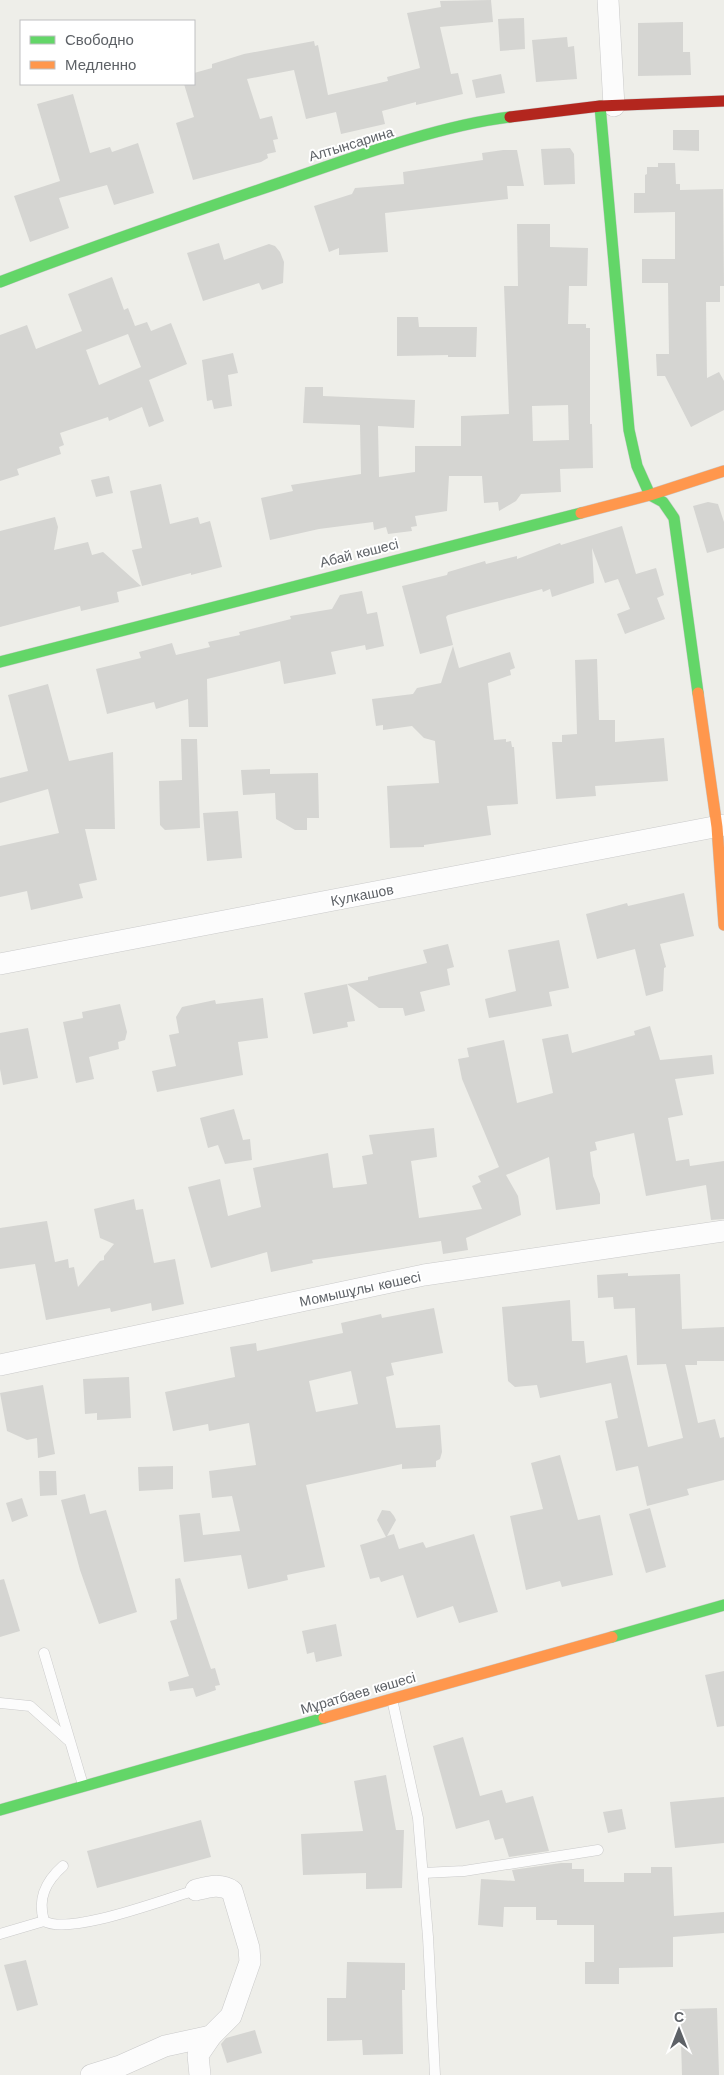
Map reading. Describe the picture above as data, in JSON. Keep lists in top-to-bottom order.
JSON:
{
  "streets": {
    "street": [
      "Алтынсарина",
      "Абай көшесі",
      "Кулкашов",
      "Момышұлы көшесі",
      "Мұратбаев көшесі"
    ]
  },
  "legend": ["Свободно", "Медленно"],
  "north": "top"
}
